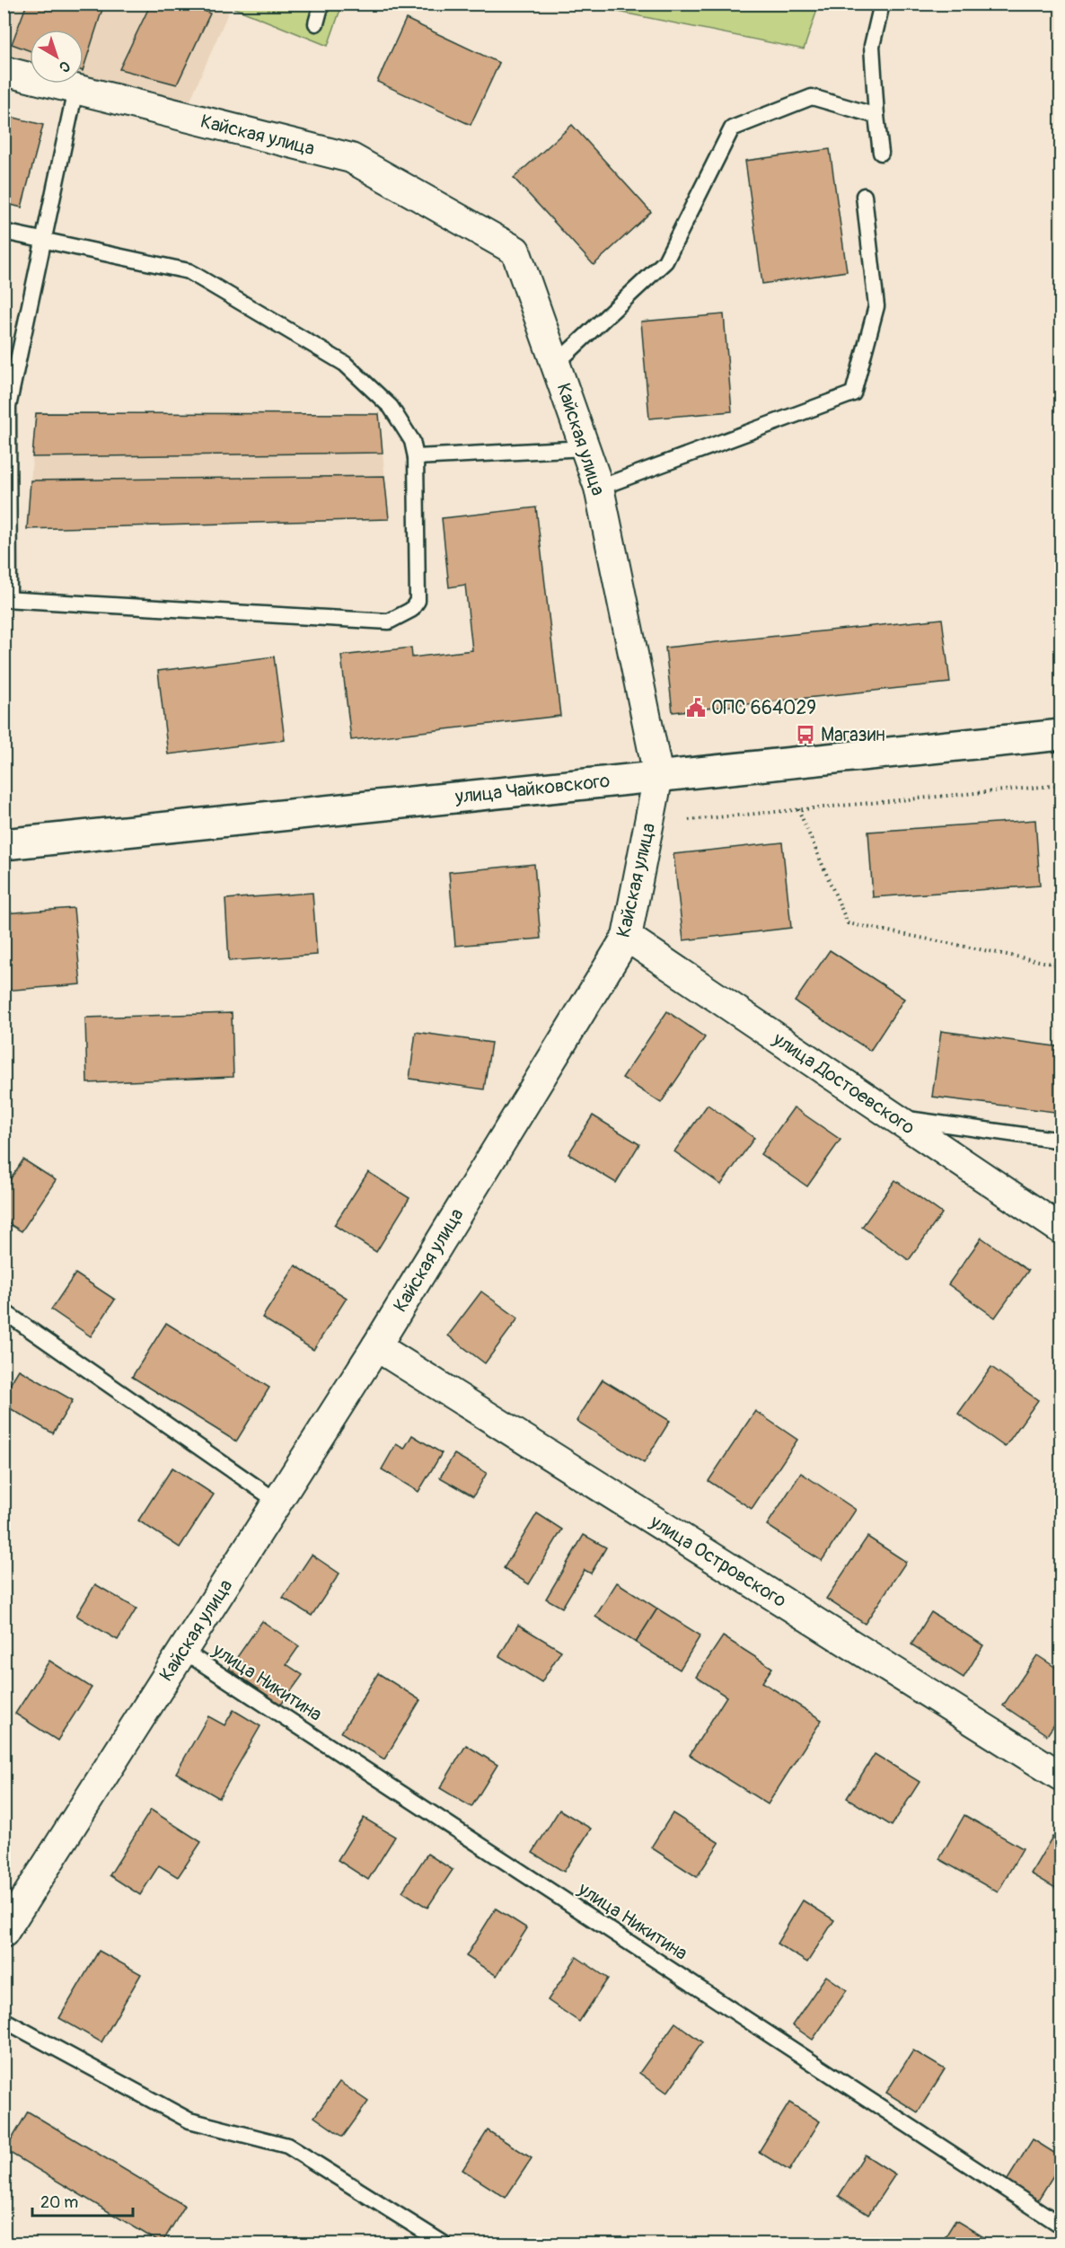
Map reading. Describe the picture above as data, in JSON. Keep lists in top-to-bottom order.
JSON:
{
  "streets": {
    "street": [
      "Кайская улица",
      "улица Чайковского",
      "улица Достоевского",
      "улица Островского"
    ],
    "lane": ["улица Никитина"]
  },
  "crossings": [
    ["Кайская улица", "улица Чайковского"],
    ["Кайская улица", "улица Достоевского"],
    ["Кайская улица", "улица Островского"],
    ["Кайская улица", "улица Никитина"]
  ],
  "places": {
    "public building": ["ОПС 664029"],
    "bus stop": ["Магазин"]
  },
  "scale_bar": "20 m",
  "north": "bottom right"
}
